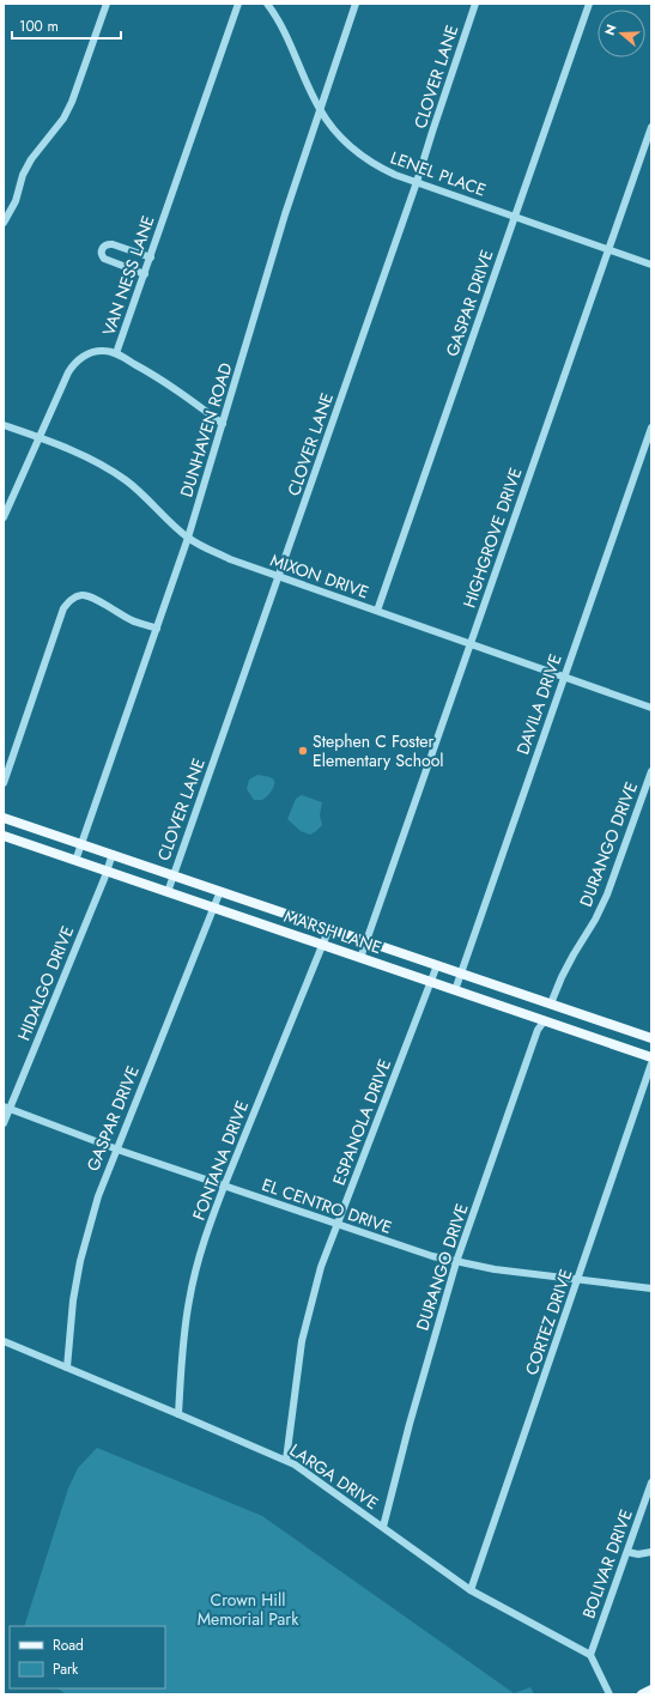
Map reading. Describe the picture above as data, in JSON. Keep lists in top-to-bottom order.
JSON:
{
  "streets": {
    "main road": ["MARSH LANE"],
    "street": [
      "CLOVER LANE",
      "LENEL PLACE",
      "VAN NESS LANE",
      "GASPAR DRIVE",
      "DUNHAVEN ROAD",
      "HIGHGROVE DRIVE",
      "MIXON DRIVE",
      "DAVILA DRIVE",
      "DURANGO DRIVE",
      "HIDALGO DRIVE",
      "ESPANOLA DRIVE",
      "FONTANA DRIVE",
      "EL CENTRO DRIVE",
      "CORTEZ DRIVE",
      "LARGA DRIVE",
      "BOLIVAR DRIVE"
    ]
  },
  "crossings": [
    ["CLOVER LANE", "LENEL PLACE"],
    ["CLOVER LANE", "MIXON DRIVE"],
    ["CLOVER LANE", "MARSH LANE"],
    ["LENEL PLACE", "GASPAR DRIVE"],
    ["LENEL PLACE", "DUNHAVEN ROAD"],
    ["LENEL PLACE", "HIGHGROVE DRIVE"],
    ["VAN NESS LANE", "MIXON DRIVE"],
    ["GASPAR DRIVE", "MIXON DRIVE"],
    ["GASPAR DRIVE", "MARSH LANE"],
    ["GASPAR DRIVE", "EL CENTRO DRIVE"],
    ["GASPAR DRIVE", "LARGA DRIVE"],
    ["DUNHAVEN ROAD", "MIXON DRIVE"],
    ["DUNHAVEN ROAD", "MARSH LANE"],
    ["HIGHGROVE DRIVE", "MIXON DRIVE"],
    ["HIGHGROVE DRIVE", "MARSH LANE"],
    ["MIXON DRIVE", "DAVILA DRIVE"],
    ["DAVILA DRIVE", "MARSH LANE"],
    ["DURANGO DRIVE", "MARSH LANE"],
    ["DURANGO DRIVE", "EL CENTRO DRIVE"],
    ["DURANGO DRIVE", "LARGA DRIVE"],
    ["MARSH LANE", "HIDALGO DRIVE"],
    ["MARSH LANE", "ESPANOLA DRIVE"],
    ["MARSH LANE", "FONTANA DRIVE"],
    ["HIDALGO DRIVE", "EL CENTRO DRIVE"],
    ["ESPANOLA DRIVE", "EL CENTRO DRIVE"],
    ["ESPANOLA DRIVE", "LARGA DRIVE"],
    ["FONTANA DRIVE", "EL CENTRO DRIVE"],
    ["FONTANA DRIVE", "LARGA DRIVE"],
    ["EL CENTRO DRIVE", "CORTEZ DRIVE"],
    ["CORTEZ DRIVE", "LARGA DRIVE"],
    ["LARGA DRIVE", "BOLIVAR DRIVE"]
  ],
  "parks": ["Crown Hill Memorial Park"],
  "places": ["Stephen C Foster Elementary School"],
  "legend": ["Road", "Park"],
  "scale_bar": "100 m",
  "north": "left"
}
